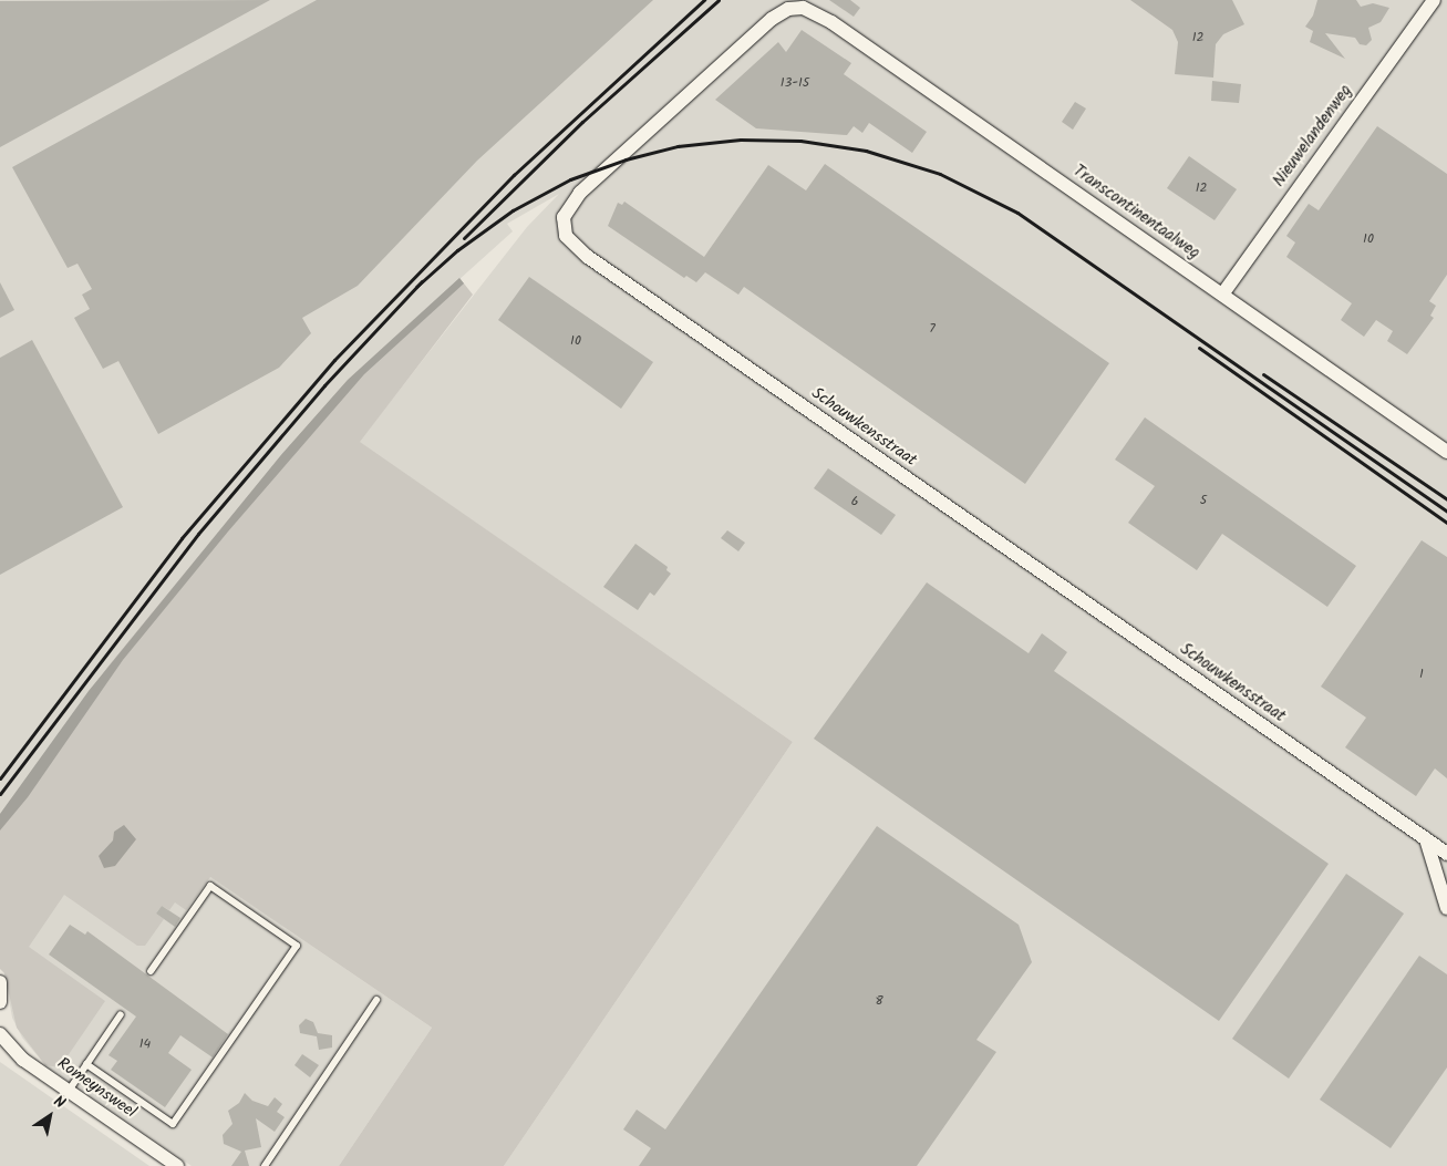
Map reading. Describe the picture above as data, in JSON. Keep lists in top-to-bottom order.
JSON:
{
  "streets": {
    "street": [
      "Nieuwelandenweg",
      "Transcontinentaalweg",
      "Schouwkensstraat",
      "Romeynsweel"
    ]
  },
  "crossings": [
    ["Nieuwelandenweg", "Transcontinentaalweg"],
    ["Transcontinentaalweg", "Schouwkensstraat"]
  ],
  "house_numbers": [
    "12",
    "13-15",
    "12",
    "10",
    "7",
    "10",
    "5",
    "6",
    "1",
    "8",
    "14"
  ],
  "north": "top right"
}
